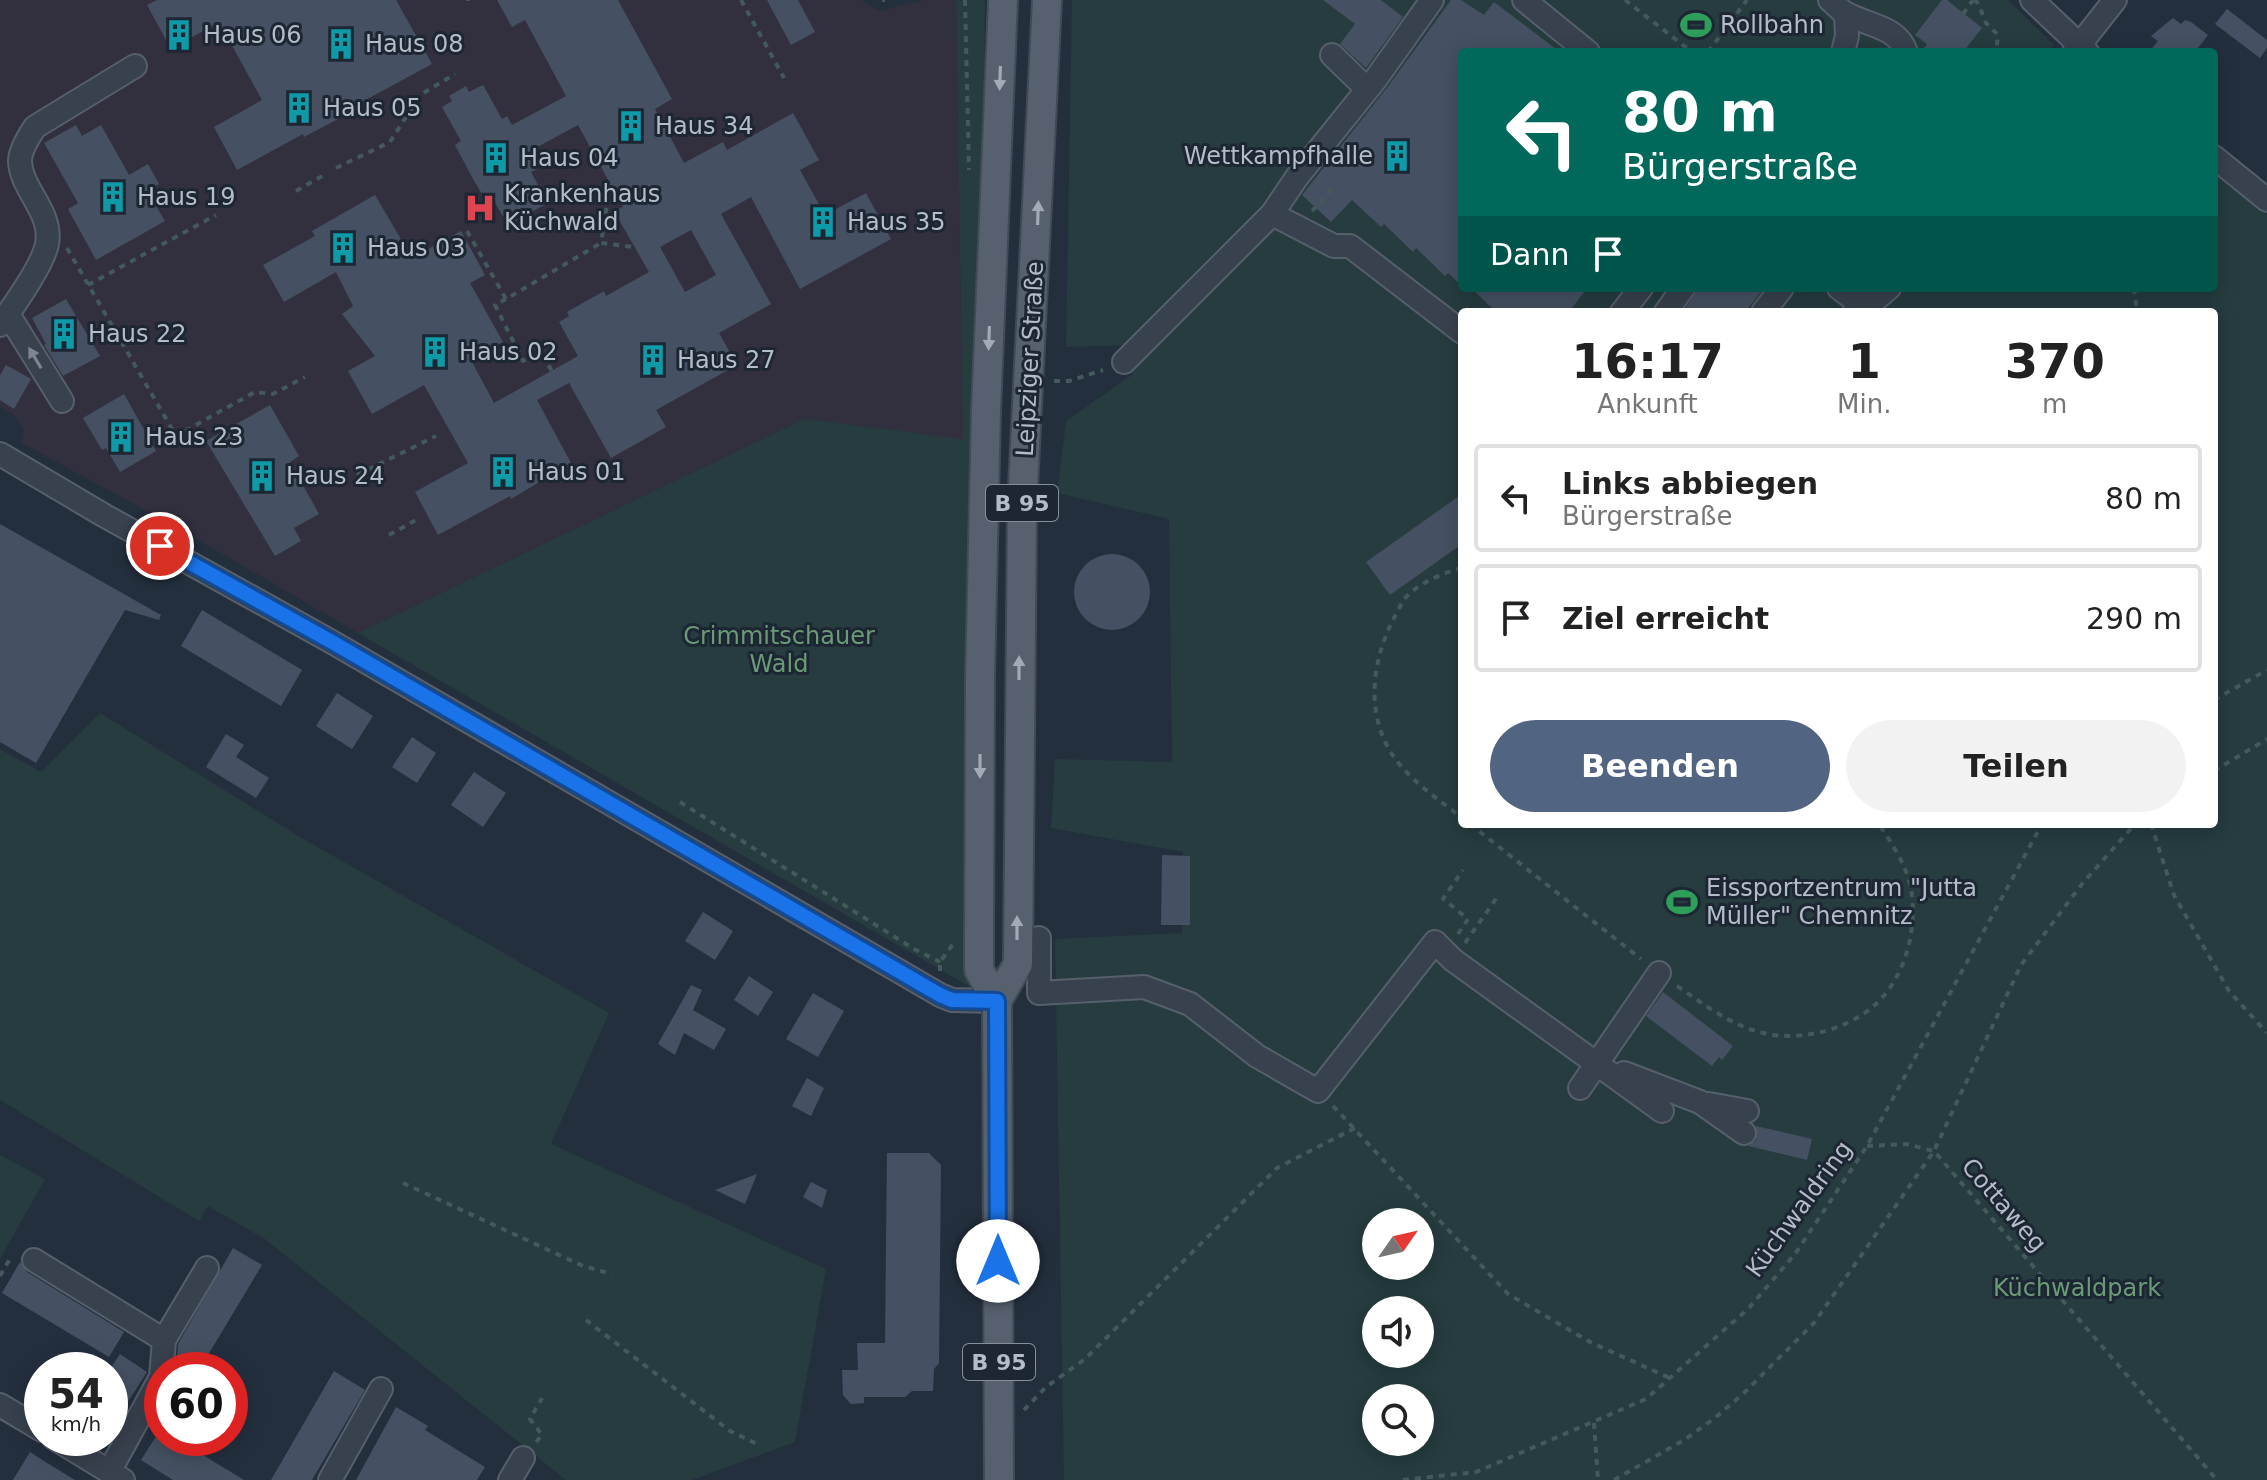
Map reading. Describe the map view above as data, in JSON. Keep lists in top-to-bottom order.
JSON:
{
  "streets": {
    "main road": ["Leipziger Straße", "B 95"],
    "path": ["Cottaweg", "Küchwaldring"]
  },
  "crossings": [
    ["Cottaweg", "Küchwaldring"]
  ],
  "parks": ["Crimmitschauer Wald", "Küchwaldpark"],
  "places": {
    "sports": ["Rollbahn", "Eissportzentrum \"Jutta Müller\" Chemnitz"],
    "building": [
      "Haus 06",
      "Haus 08",
      "Haus 05",
      "Haus 34",
      "Wettkampfhalle",
      "Haus 04",
      "Haus 19",
      "Haus 35",
      "Haus 03",
      "Haus 22",
      "Haus 02",
      "Haus 27",
      "Haus 23",
      "Haus 01",
      "Haus 24"
    ],
    "hospital": ["Krankenhaus Küchwald"]
  },
  "north": "top right",
  "page": {
    "turn": ["80 m", "Bürgerstraße"],
    "then": "Dann",
    "eta": [
      "16:17",
      "Ankunft",
      "1",
      "Min.",
      "370",
      "m"
    ],
    "list": [
      {
        "name": "Links abbiegen",
        "note": "Bürgerstraße",
        "value": "80 m"
      },
      {
        "name": "Ziel erreicht",
        "value": "290 m"
      }
    ],
    "buttons": ["Beenden", "Teilen"],
    "speed": "54 km/h",
    "limit": "60"
  }
}
